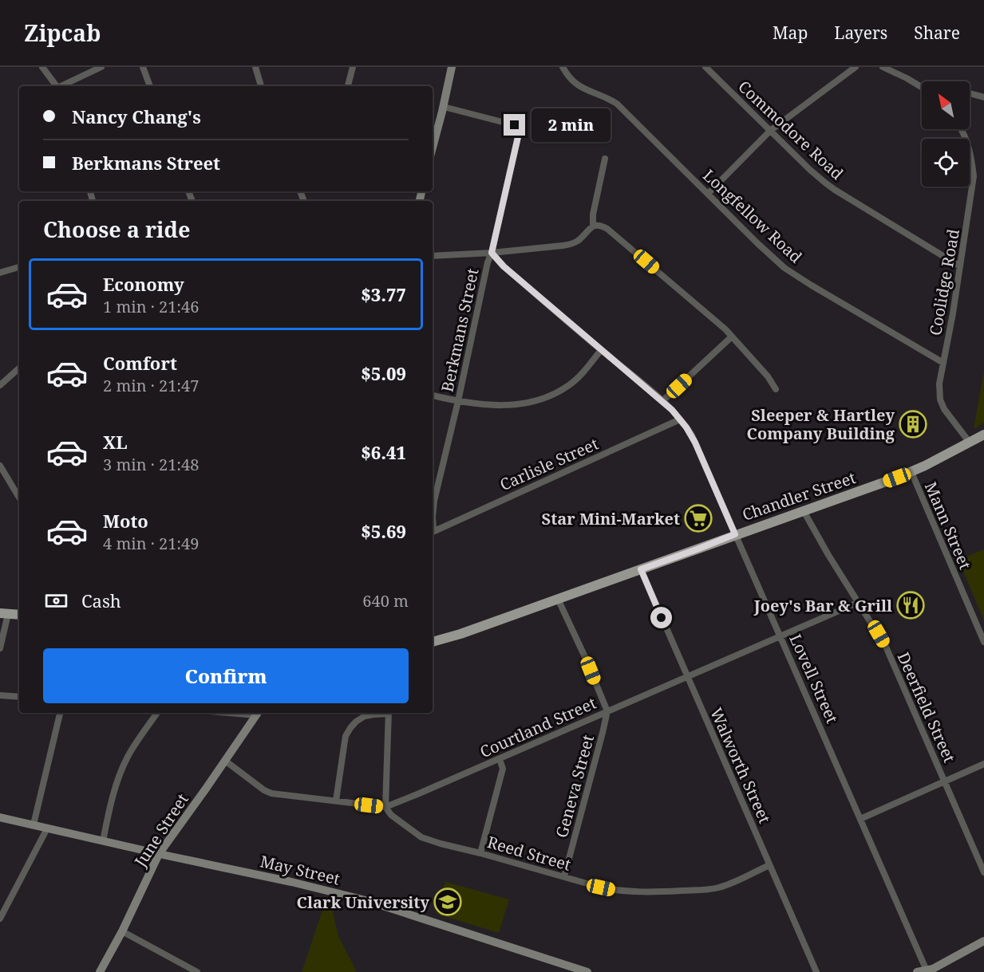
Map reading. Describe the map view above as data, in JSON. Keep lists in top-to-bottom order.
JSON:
{
  "streets": {
    "main road": ["Chandler Street"],
    "street": [
      "Commodore Road",
      "Longfellow Road",
      "Coolidge Road",
      "Berkmans Street",
      "Carlisle Street",
      "Mann Street",
      "Lovell Street",
      "Deerfield Street",
      "Courtland Street",
      "Walworth Street",
      "Geneva Street",
      "June Street",
      "Reed Street",
      "May Street"
    ]
  },
  "crossings": [
    ["Commodore Road", "Coolidge Road"],
    ["Longfellow Road", "Coolidge Road"],
    ["Coolidge Road", "Chandler Street"],
    ["Berkmans Street", "Lovell Street"],
    ["Carlisle Street", "Lovell Street"],
    ["Chandler Street", "Mann Street"],
    ["Chandler Street", "Lovell Street"],
    ["Chandler Street", "Deerfield Street"],
    ["Chandler Street", "Walworth Street"],
    ["Lovell Street", "Courtland Street"],
    ["Deerfield Street", "Courtland Street"],
    ["Courtland Street", "Walworth Street"],
    ["Courtland Street", "Geneva Street"],
    ["Courtland Street", "June Street"],
    ["Courtland Street", "Reed Street"],
    ["Walworth Street", "Reed Street"],
    ["Geneva Street", "Reed Street"],
    ["June Street", "May Street"]
  ],
  "places": {
    "building": ["Sleeper & Hartley Company Building"],
    "supermarket": ["Star Mini-Market"],
    "restaurant": ["Joey's Bar & Grill"],
    "school or university": ["Clark University"]
  },
  "north": "top left",
  "page": {
    "header": "Zipcab",
    "nav": ["Map", "Layers", "Share"],
    "banner": ["Nancy Chang's", "Berkmans Street"],
    "bubble": "2 min",
    "heading": "Choose a ride",
    "list": [
      {
        "name": "Economy",
        "note": "1 min · 21:46",
        "value": "$3.77"
      },
      {
        "name": "Comfort",
        "note": "2 min · 21:47",
        "value": "$5.09"
      },
      {
        "name": "XL",
        "note": "3 min · 21:48",
        "value": "$6.41"
      },
      {
        "name": "Moto",
        "note": "4 min · 21:49",
        "value": "$5.69"
      }
    ],
    "pay": ["Cash", "640 m"],
    "buttons": "Confirm"
  }
}
